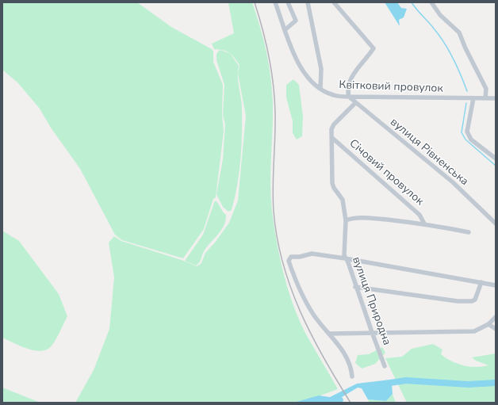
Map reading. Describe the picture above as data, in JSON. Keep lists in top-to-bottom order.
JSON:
{
  "streets": {
    "street": [
      "Квітковий провулок",
      "вулиця Рівненська",
      "Січовий провулок",
      "вулиця Природна"
    ]
  },
  "crossings": [
    ["Квітковий провулок", "вулиця Рівненська"],
    ["вулиця Рівненська", "вулиця Природна"],
    ["Січовий провулок", "вулиця Природна"]
  ]
}
